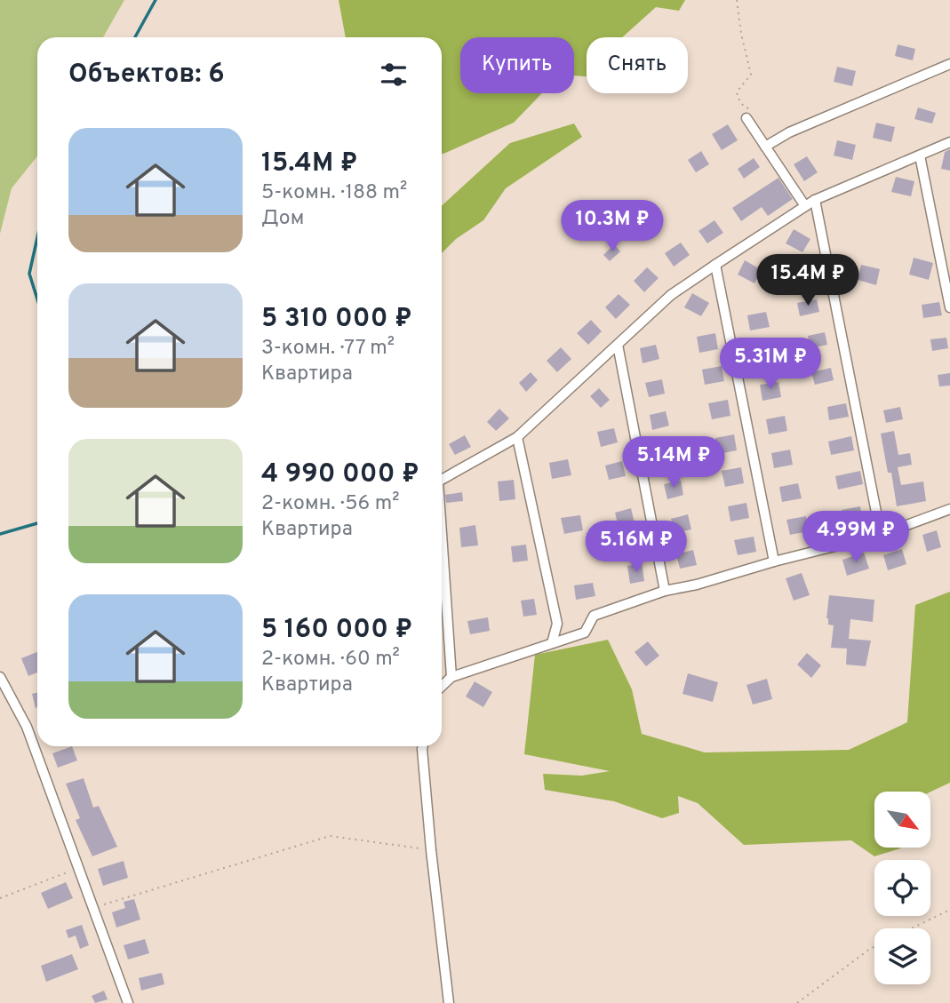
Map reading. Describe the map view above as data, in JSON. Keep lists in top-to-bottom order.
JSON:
{
  "north": "bottom right",
  "page": {
    "chip": ["Купить", "Снять"],
    "heading": "Объектов: 6",
    "list": [
      {
        "name": "15.4M ₽",
        "note": "5-комн. · 188 m² · Дом"
      },
      {
        "name": "5 310 000 ₽",
        "note": "3-комн. · 77 m² · Квартира"
      },
      {
        "name": "4 990 000 ₽",
        "note": "2-комн. · 56 m² · Квартира"
      },
      {
        "name": "5 160 000 ₽",
        "note": "2-комн. · 60 m² · Квартира"
      }
    ],
    "price": [
      "10.3M ₽",
      "15.4M ₽",
      "5.31M ₽",
      "5.14M ₽",
      "4.99M ₽",
      "5.16M ₽"
    ]
  }
}
